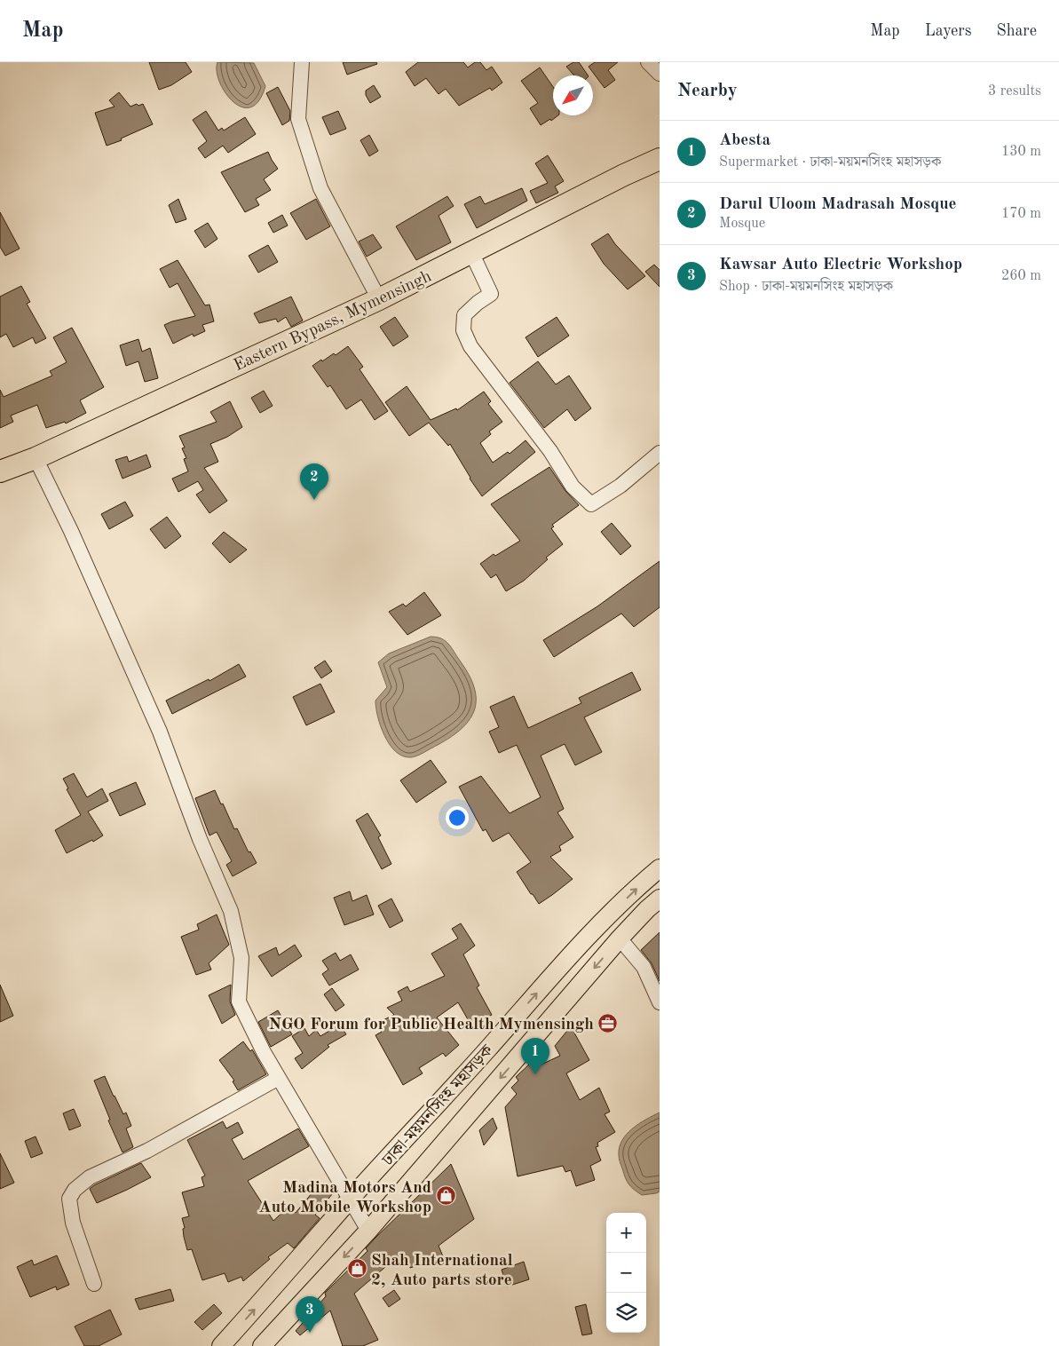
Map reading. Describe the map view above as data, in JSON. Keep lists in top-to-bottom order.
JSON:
{
  "streets": {
    "highway": ["Eastern Bypass, Mymensingh"],
    "main road": ["ঢাকা-ময়মনসিংহ মহাসড়ক"]
  },
  "places": {
    "office": ["NGO Forum for Public Health Mymensingh"],
    "shop": ["Madina Motors And Auto Mobile Workshop", "Shah International 2, Auto parts store"]
  },
  "north": "bottom left",
  "page": {
    "header": "Map",
    "nav": ["Map", "Layers", "Share"],
    "heading": ["Nearby", "3 results"],
    "list": [
      {
        "mark": "1",
        "name": "Abesta",
        "note": "Supermarket · ঢাকা-ময়মনসিংহ মহাসড়ক",
        "value": "130 m"
      },
      {
        "mark": "2",
        "name": "Darul Uloom Madrasah Mosque",
        "note": "Mosque",
        "value": "170 m"
      },
      {
        "mark": "3",
        "name": "Kawsar Auto Electric Workshop",
        "note": "Shop · ঢাকা-ময়মনসিংহ মহাসড়ক",
        "value": "260 m"
      }
    ],
    "pins": ["2", "1", "3"],
    "map_buttons": ["+", "−"]
  }
}
